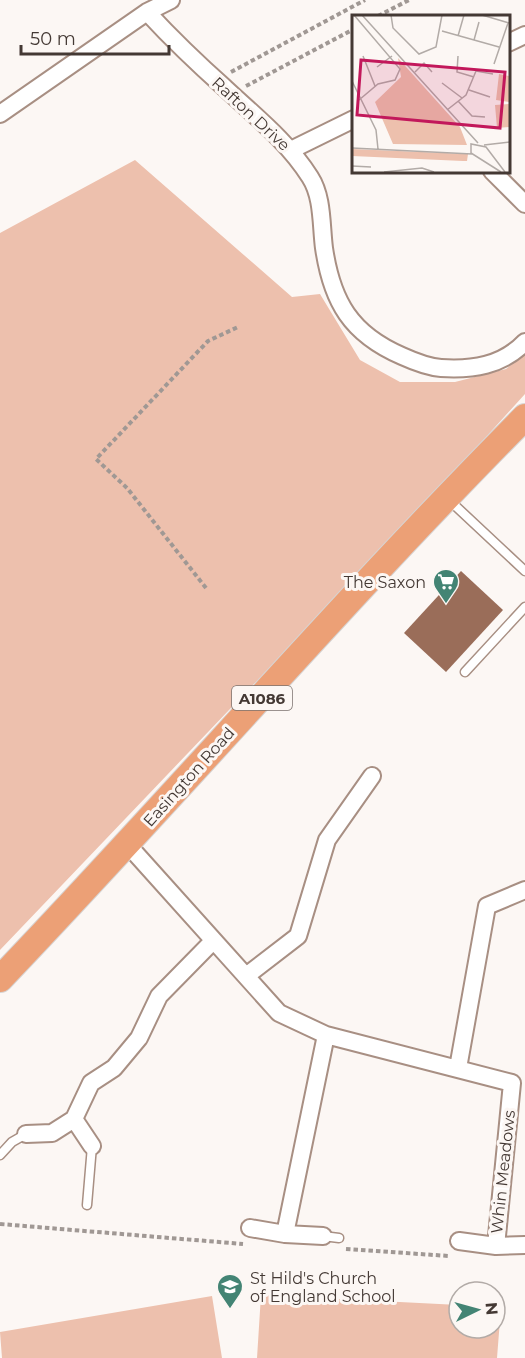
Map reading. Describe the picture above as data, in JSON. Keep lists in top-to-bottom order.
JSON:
{
  "streets": {
    "main road": ["A1086", "Easington Road"],
    "street": ["Rafton Drive", "Whin Meadows"]
  },
  "crossings": [
    ["Easington Road", "Whin Meadows"]
  ],
  "places": {
    "supermarket": ["The Saxon"],
    "school or university": ["St Hild's Church of England School"]
  },
  "scale_bar": "50 m",
  "north": "right"
}
